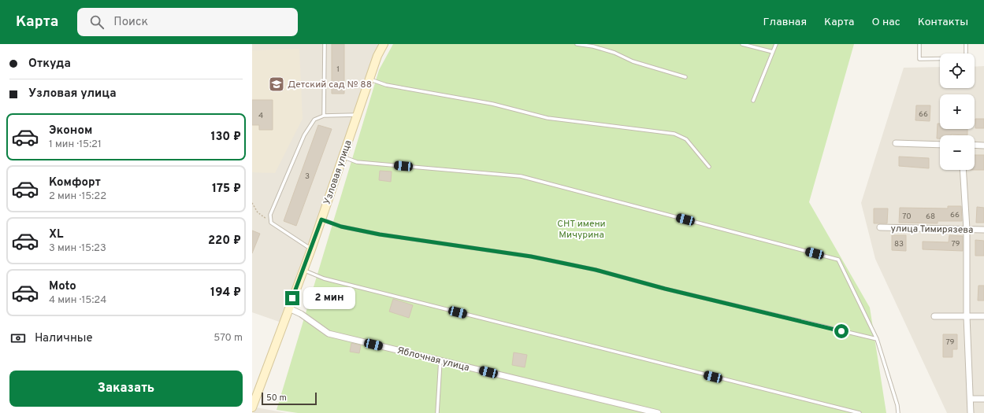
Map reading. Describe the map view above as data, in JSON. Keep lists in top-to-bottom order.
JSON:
{
  "streets": {
    "street": ["Узловая улица", "улица Тимирязева", "Яблочная улица"]
  },
  "crossings": [
    ["Узловая улица", "Яблочная улица"]
  ],
  "parks": ["СНТ имени Мичурина"],
  "places": {
    "school or university": ["Детский сад № 88"]
  },
  "house_numbers": [
    "1",
    "66",
    "4",
    "3",
    "66",
    "70",
    "68",
    "83",
    "79",
    "79"
  ],
  "scale_bar": "50 m",
  "page": {
    "header": "Карта",
    "search": "Поиск",
    "nav": [
      "Главная",
      "Карта",
      "О нас",
      "Контакты"
    ],
    "banner": ["Откуда", "Узловая улица"],
    "map_buttons": ["+", "−"],
    "list": [
      {
        "name": "Эконом",
        "note": "1 мин · 15:21",
        "value": "130 ₽"
      },
      {
        "name": "Комфорт",
        "note": "2 мин · 15:22",
        "value": "175 ₽"
      },
      {
        "name": "XL",
        "note": "3 мин · 15:23",
        "value": "220 ₽"
      },
      {
        "name": "Moto",
        "note": "4 мин · 15:24",
        "value": "194 ₽"
      }
    ],
    "bubble": "2 мин",
    "pay": ["Наличные", "570 m"],
    "buttons": "Заказать",
    "scale": "50 m"
  }
}
